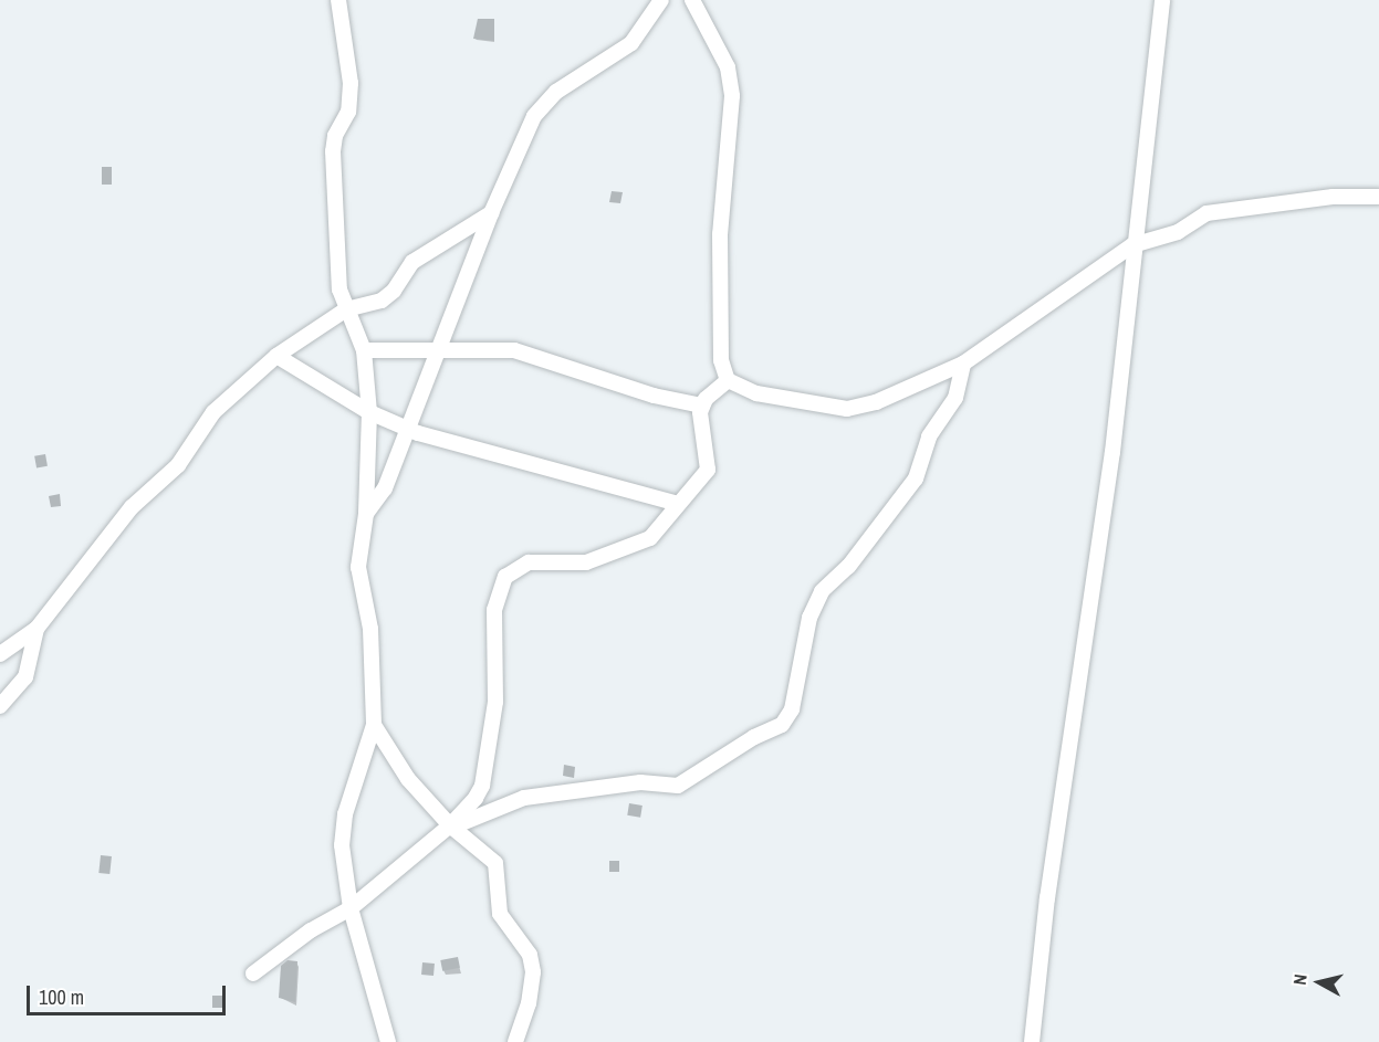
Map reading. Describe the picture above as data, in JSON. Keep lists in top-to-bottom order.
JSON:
{
  "scale_bar": "100 m",
  "north": "left"
}
